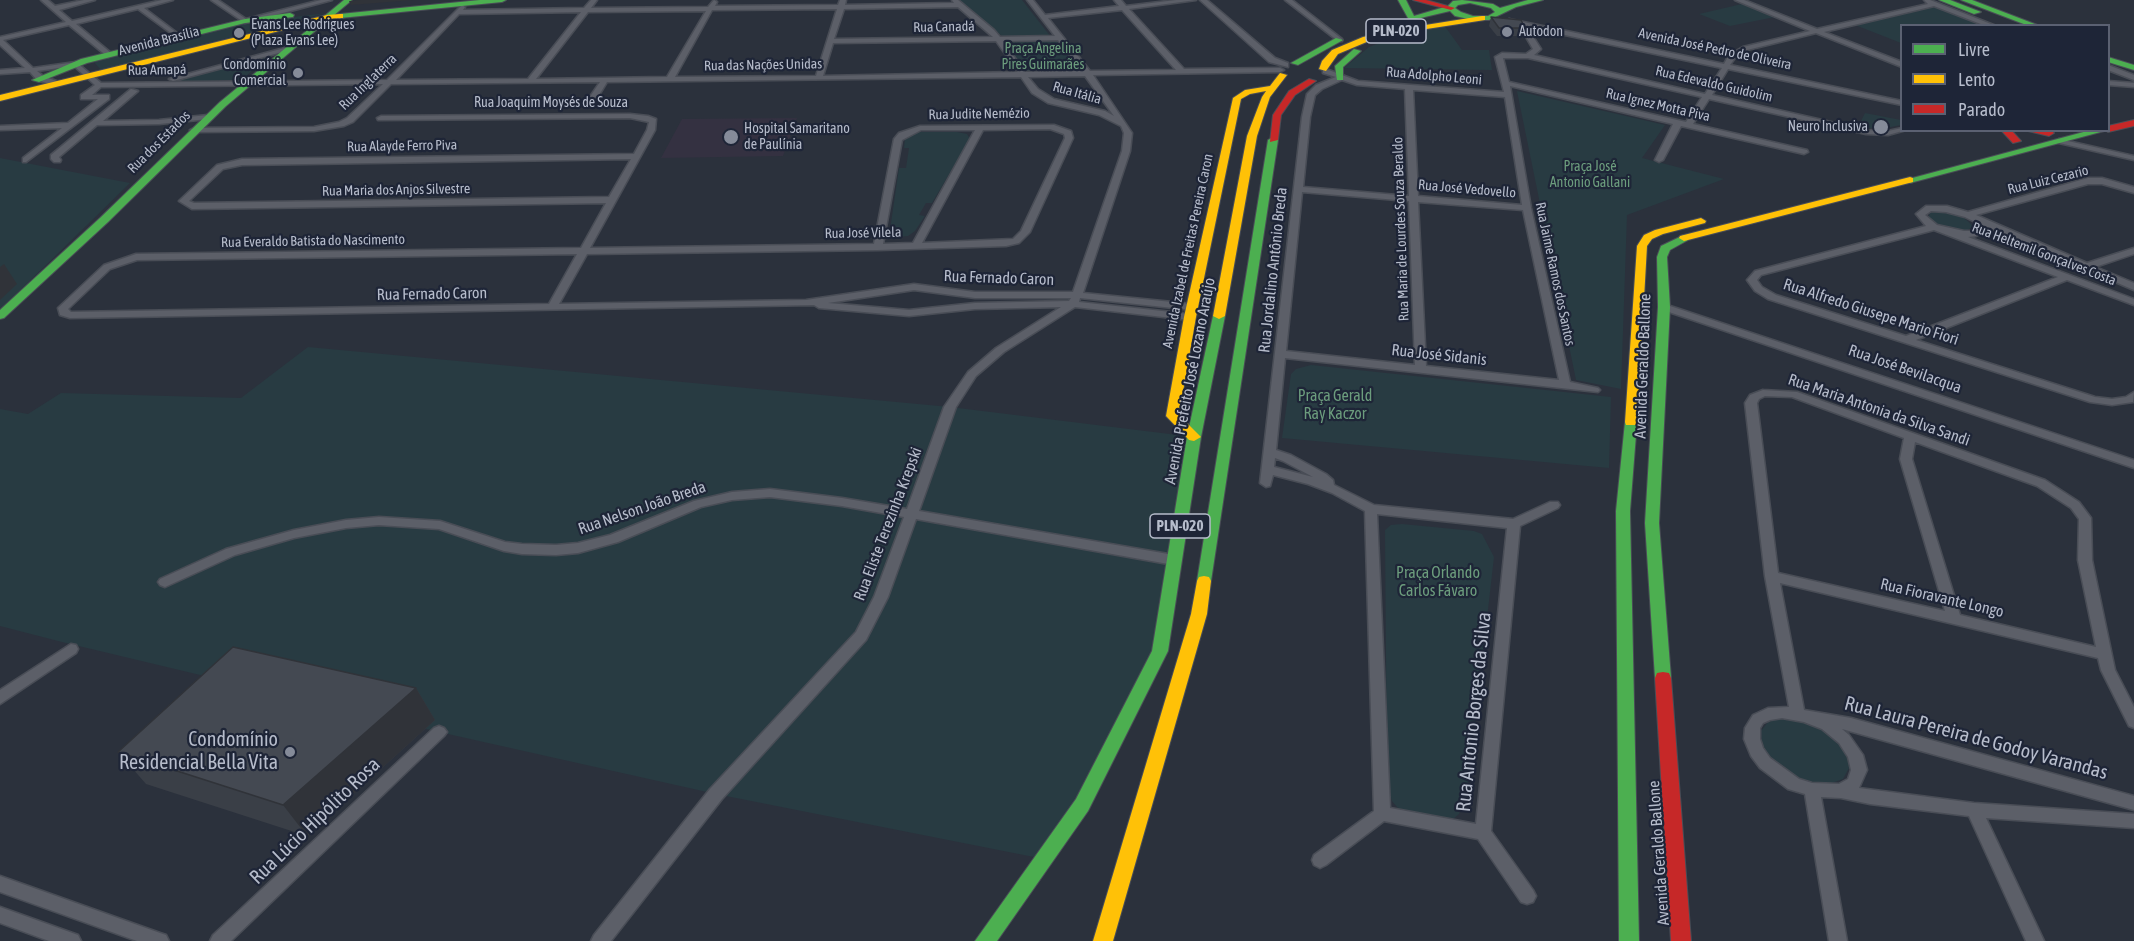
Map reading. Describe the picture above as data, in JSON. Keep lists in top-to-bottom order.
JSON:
{
  "streets": {
    "main road": [
      "PLN-020",
      "Avenida Brasília",
      "Rua dos Estados",
      "Avenida Izabel de Freitas Pereira Caron",
      "Avenida Geraldo Ballone",
      "Avenida Prefeito José Lozano Araújo"
    ],
    "street": [
      "Rua Canadá",
      "Avenida José Pedro de Oliveira",
      "Rua das Nações Unidas",
      "Rua Amapá",
      "Rua Adolpho Leoni",
      "Rua Inglaterra",
      "Rua Edevaldo Guidolim",
      "Rua Itália",
      "Rua Joaquim Moysés de Souza",
      "Rua Ignez Motta Piva",
      "Rua Judite Nemézio",
      "Rua Alayde Ferro Piva",
      "Rua Luiz Cezario",
      "Rua José Vedovello",
      "Rua Maria dos Anjos Silvestre",
      "Rua Maria de Lourdes Souza Beraldo",
      "Rua José Vilela",
      "Rua Everaldo Batista do Nascimento",
      "Rua Heltemil Gonçalves Costa",
      "Rua Jordalino Antônio Breda",
      "Rua Jaime Ramos dos Santos",
      "Rua Fernado Caron",
      "Rua Alfredo Giusepe Mario Fiori",
      "Rua José Sidanis",
      "Rua José Bevilacqua",
      "Rua Maria Antonia da Silva Sandi",
      "Rua Nelson João Breda",
      "Rua Eliste Terezinha Krepski",
      "Rua Fioravante Longo",
      "Rua Antonio Borges da Silva",
      "Rua Laura Pereira de Godoy Varandas",
      "Rua Lúcio Hipólito Rosa"
    ]
  },
  "crossings": [
    ["Rua Canadá", "Rua Itália"],
    ["PLN-020", "Avenida José Pedro de Oliveira"],
    ["PLN-020", "Rua Adolpho Leoni"],
    ["PLN-020", "Rua Jordalino Antônio Breda"],
    ["Avenida Brasília", "Rua Amapá"],
    ["Avenida Brasília", "Rua dos Estados"],
    ["Rua das Nações Unidas", "Rua Amapá"],
    ["Rua das Nações Unidas", "Rua Inglaterra"],
    ["Rua das Nações Unidas", "Rua Itália"],
    ["Rua das Nações Unidas", "Rua dos Estados"],
    ["Rua das Nações Unidas", "Avenida Prefeito José Lozano Araújo"],
    ["Rua Amapá", "Rua dos Estados"],
    ["Rua Adolpho Leoni", "Rua Maria de Lourdes Souza Beraldo"],
    ["Rua Adolpho Leoni", "Rua Jordalino Antônio Breda"],
    ["Rua Adolpho Leoni", "Rua Jaime Ramos dos Santos"],
    ["Rua Inglaterra", "Rua dos Estados"],
    ["Rua Edevaldo Guidolim", "Rua Jaime Ramos dos Santos"],
    ["Rua Joaquim Moysés de Souza", "Rua Alayde Ferro Piva"],
    ["Rua Joaquim Moysés de Souza", "Rua Maria dos Anjos Silvestre"],
    ["Rua Joaquim Moysés de Souza", "Rua José Vilela"],
    ["Rua Joaquim Moysés de Souza", "Rua Everaldo Batista do Nascimento"],
    ["Rua Joaquim Moysés de Souza", "Rua Fernado Caron"],
    ["Rua Ignez Motta Piva", "Rua Jaime Ramos dos Santos"],
    ["Rua Judite Nemézio", "Rua José Vilela"],
    ["Rua Alayde Ferro Piva", "Rua Maria dos Anjos Silvestre"],
    ["Rua Luiz Cezario", "Rua Heltemil Gonçalves Costa"],
    ["Rua José Vedovello", "Rua Maria de Lourdes Souza Beraldo"],
    ["Rua José Vedovello", "Rua Jordalino Antônio Breda"],
    ["Rua José Vedovello", "Rua Jaime Ramos dos Santos"],
    ["Rua Maria de Lourdes Souza Beraldo", "Rua José Sidanis"],
    ["Rua José Vilela", "Rua Everaldo Batista do Nascimento"],
    ["Rua Everaldo Batista do Nascimento", "Rua Fernado Caron"],
    ["Avenida Izabel de Freitas Pereira Caron", "Rua Fernado Caron"],
    ["Avenida Izabel de Freitas Pereira Caron", "Avenida Prefeito José Lozano Araújo"],
    ["Rua Heltemil Gonçalves Costa", "Rua Alfredo Giusepe Mario Fiori"],
    ["Rua Jordalino Antônio Breda", "Rua José Sidanis"],
    ["Rua Jaime Ramos dos Santos", "Rua José Sidanis"],
    ["Rua Fernado Caron", "Rua Eliste Terezinha Krepski"],
    ["Avenida Geraldo Ballone", "Rua José Bevilacqua"],
    ["Avenida Prefeito José Lozano Araújo", "Rua Nelson João Breda"],
    ["Rua Maria Antonia da Silva Sandi", "Rua Fioravante Longo"],
    ["Rua Maria Antonia da Silva Sandi", "Rua Laura Pereira de Godoy Varandas"],
    ["Rua Nelson João Breda", "Rua Eliste Terezinha Krepski"]
  ],
  "parks": [
    "Praça Angelina Pires Guimarães",
    "Praça José Antonio Gallani",
    "Praça Gerald Ray Kaczor",
    "Praça Orlando Carlos Fávaro"
  ],
  "places": [
    "Autodon",
    "Evans Lee Rodrigues (Plaza Evans Lee)",
    "Condomínio Comercial",
    "Neuro Inclusiva",
    "Hospital Samaritano de Paulínia",
    "Condomínio Residencial Bella Vita"
  ],
  "legend": ["Livre", "Lento", "Parado"]
}
